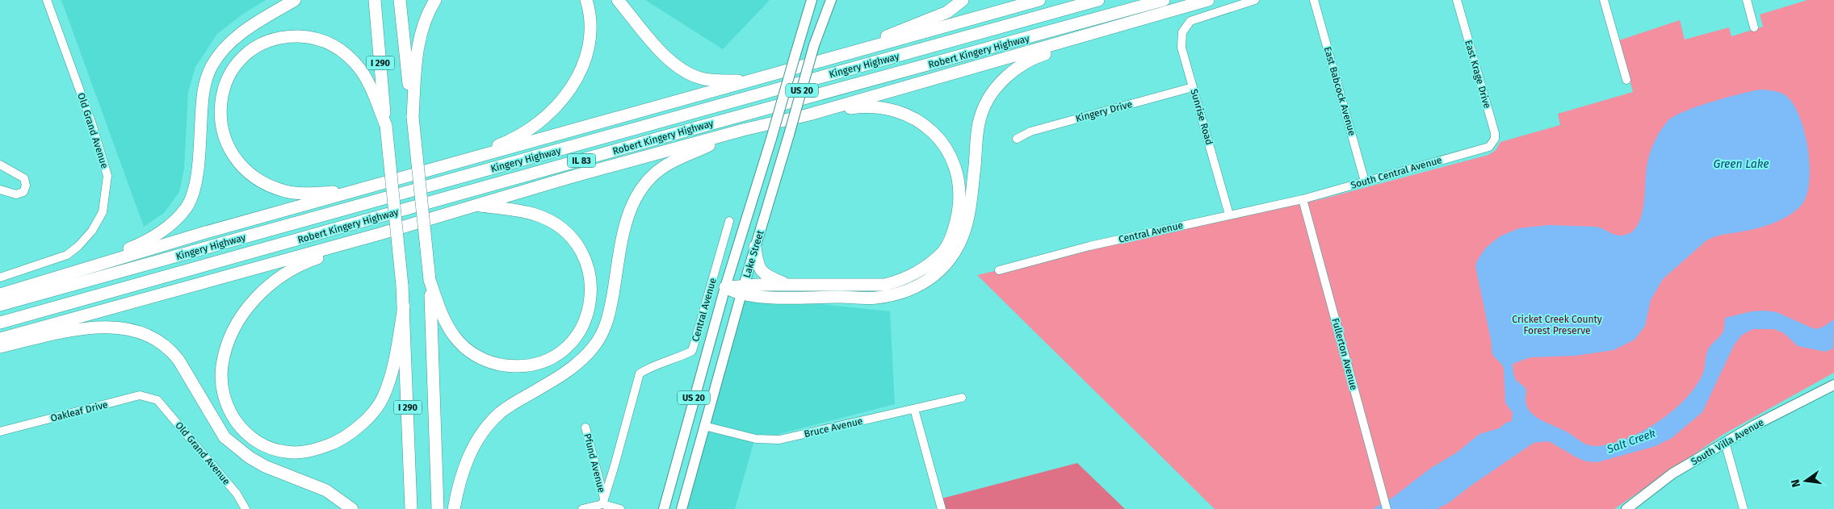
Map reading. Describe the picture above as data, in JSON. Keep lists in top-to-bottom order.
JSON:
{
  "streets": {
    "highway": [
      "Robert Kingery Highway",
      "I 290",
      "Kingery Highway",
      "IL 83"
    ],
    "main road": ["US 20", "Lake Street", "South Villa Avenue"],
    "street": [
      "East Krage Drive",
      "East Babcock Avenue",
      "Kingery Drive",
      "Sunrise Road",
      "Old Grand Avenue",
      "South Central Avenue",
      "Central Avenue",
      "Fullerton Avenue",
      "Oakleaf Drive",
      "Bruce Avenue",
      "Pfund Avenue"
    ]
  },
  "crossings": [
    ["East Krage Drive", "South Central Avenue"],
    ["East Babcock Avenue", "South Central Avenue"],
    ["Kingery Drive", "Sunrise Road"],
    ["Sunrise Road", "Central Avenue"],
    ["Old Grand Avenue", "Oakleaf Drive"],
    ["South Central Avenue", "Central Avenue"],
    ["South Central Avenue", "Fullerton Avenue"],
    ["Central Avenue", "Fullerton Avenue"],
    ["Central Avenue", "Pfund Avenue"],
    ["Lake Street", "Bruce Avenue"]
  ],
  "water": ["Green Lake", "Salt Creek"],
  "parks": ["Cricket Creek County Forest Preserve"],
  "north": "left"
}
